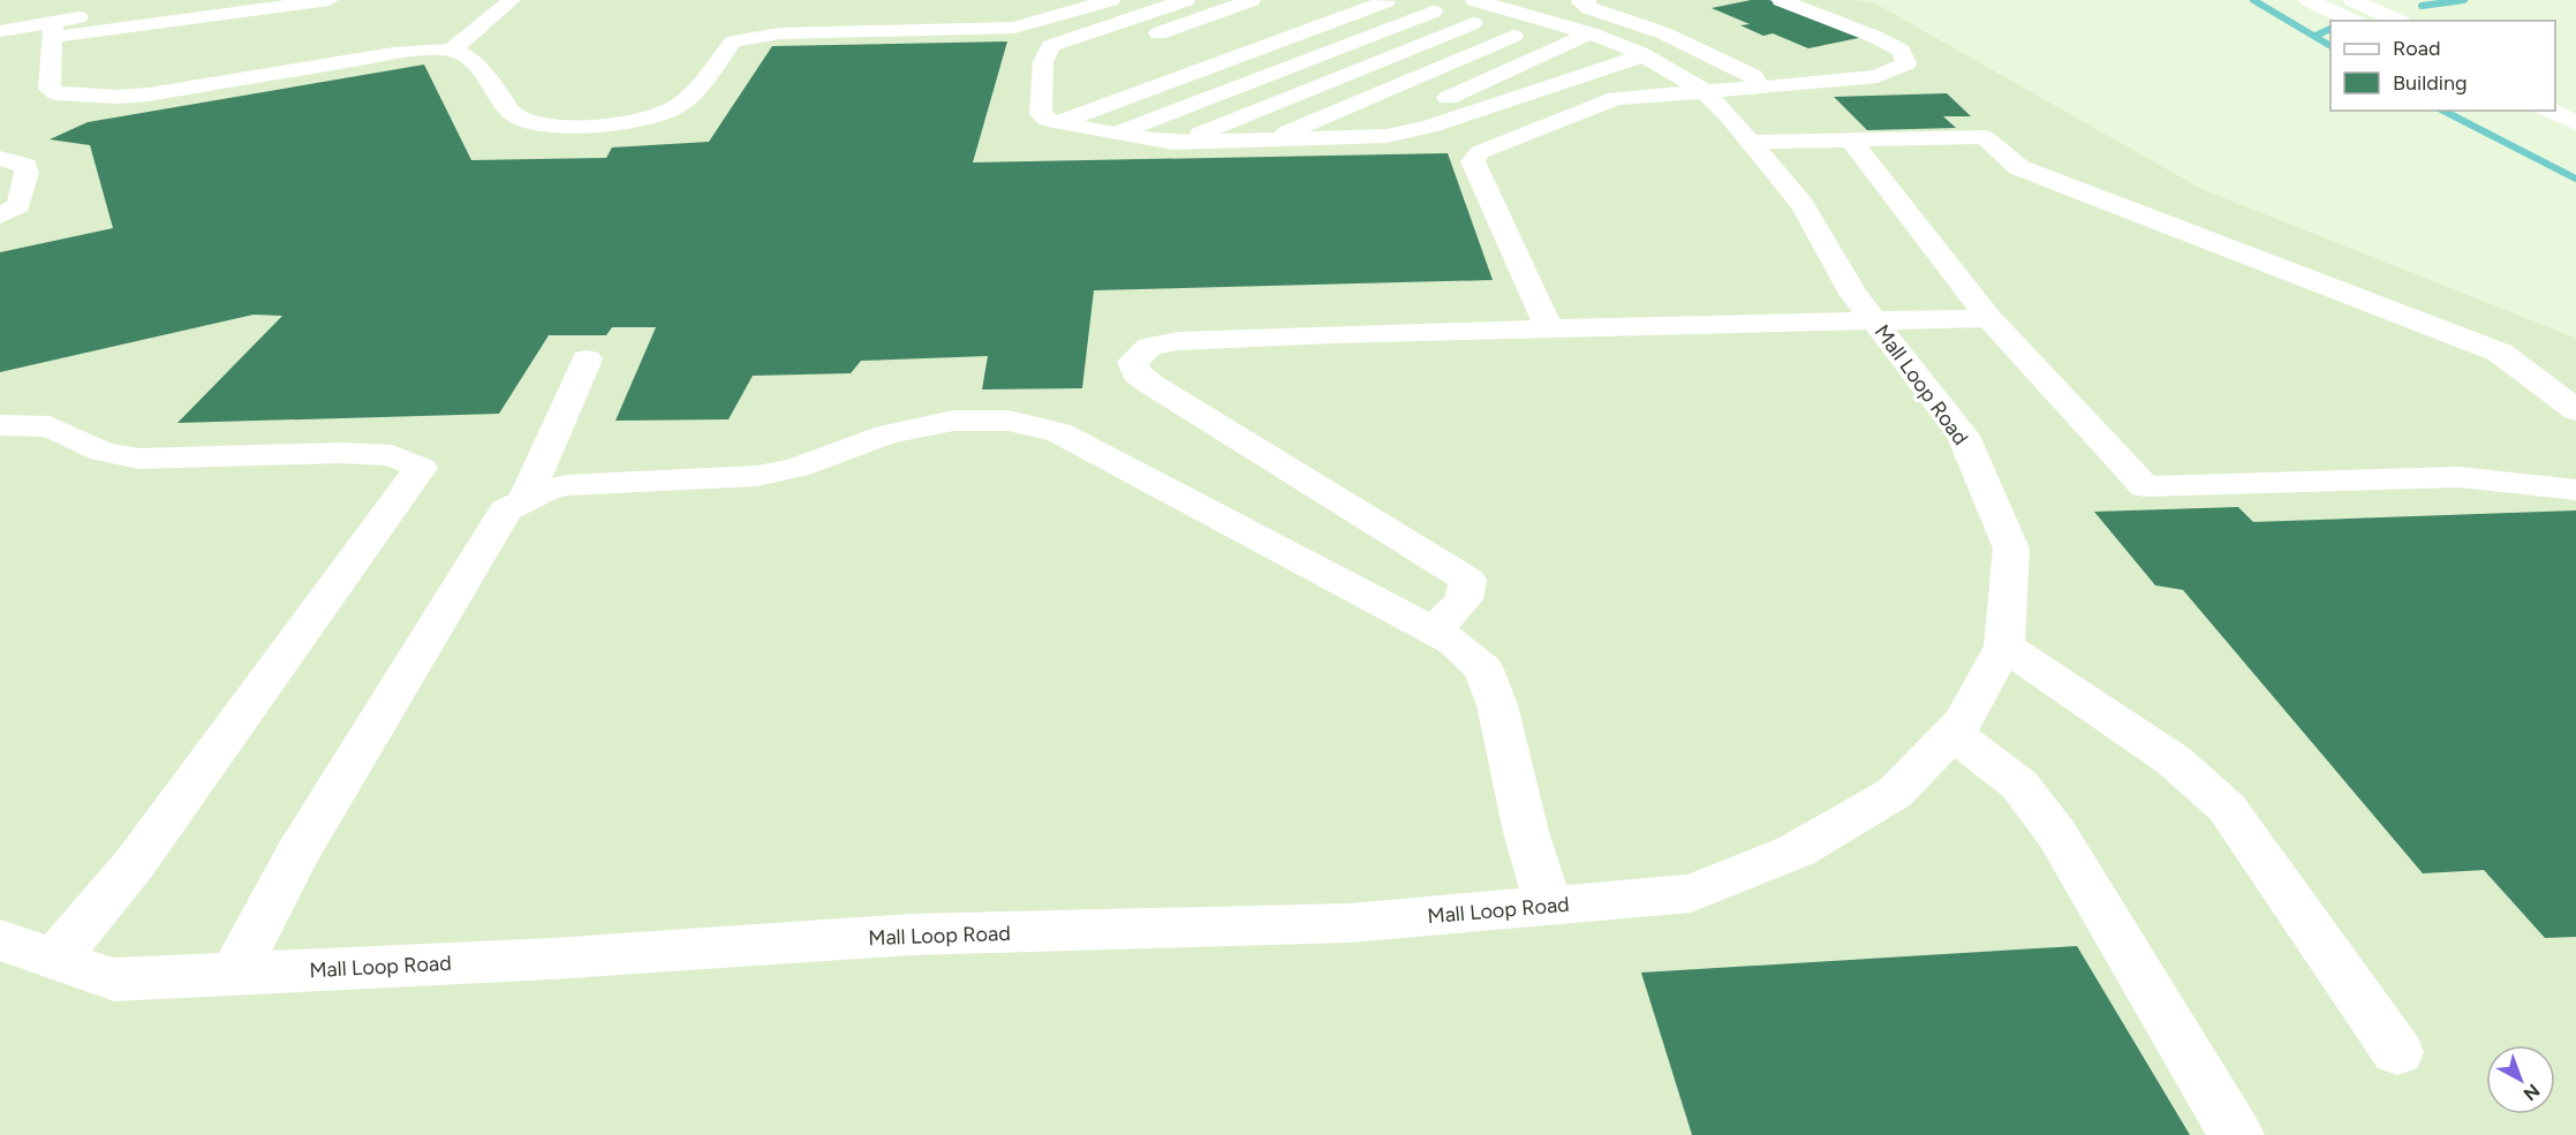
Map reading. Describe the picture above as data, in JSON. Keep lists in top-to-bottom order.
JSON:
{
  "streets": {
    "main road": ["Mall Loop Road"]
  },
  "legend": ["Road", "Building"],
  "north": "bottom right"
}
